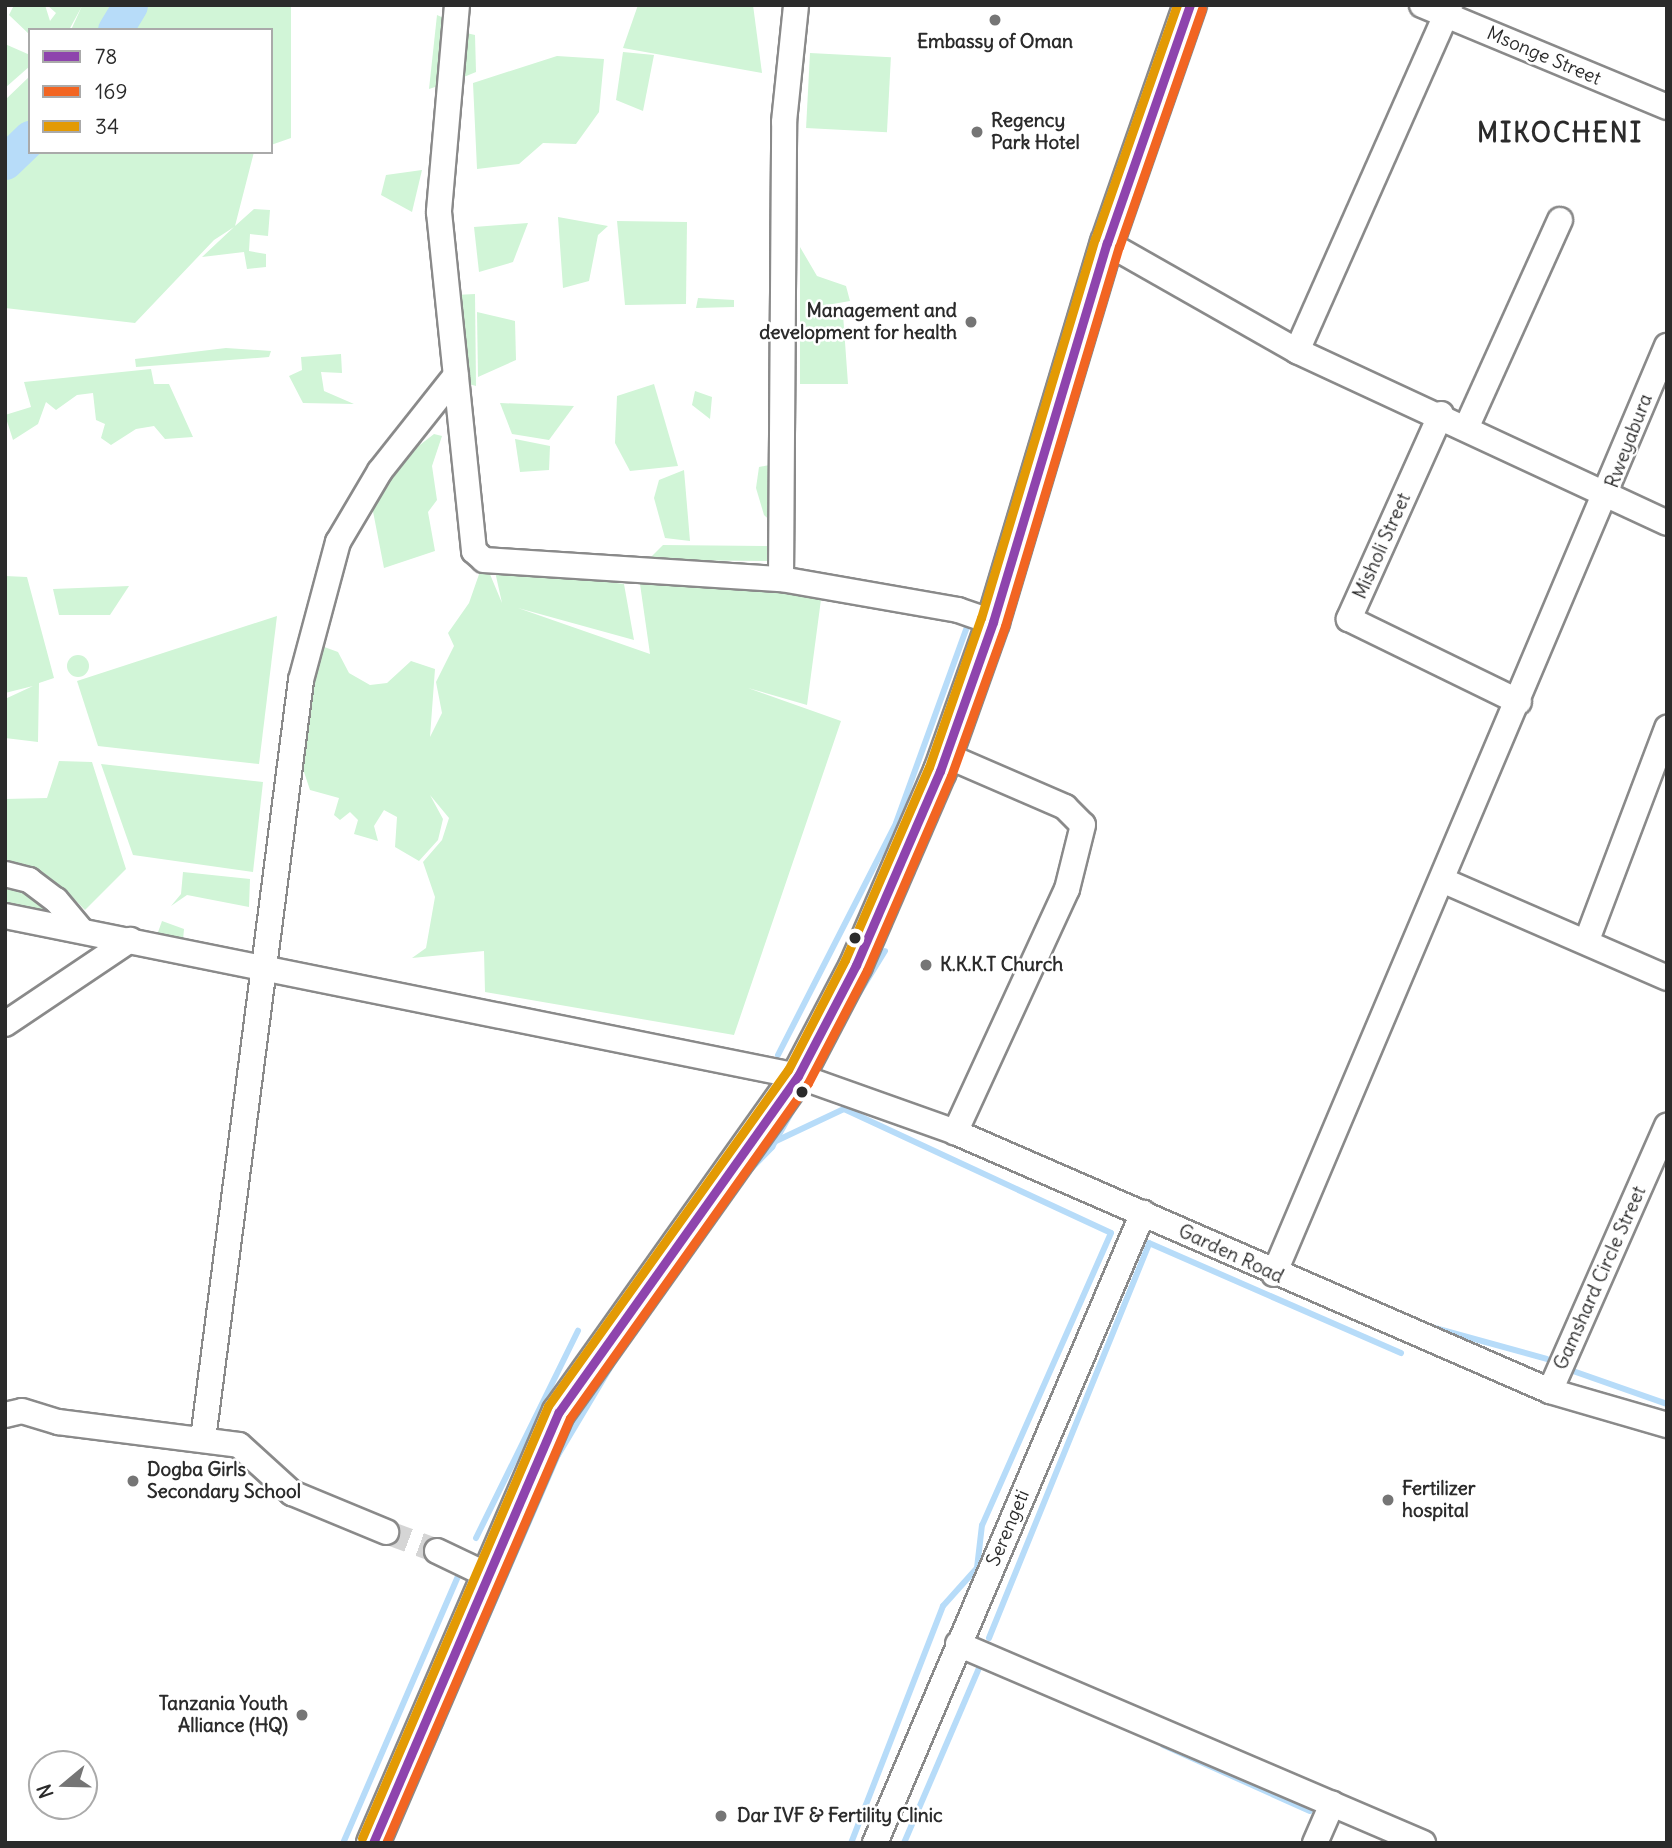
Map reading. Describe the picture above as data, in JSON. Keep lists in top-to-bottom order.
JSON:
{
  "streets": {
    "street": [
      "Msonge Street",
      "Rweyabura",
      "Misholi Street",
      "Garden Road",
      "Gamshard Circle Street",
      "Serengeti"
    ]
  },
  "crossings": [
    ["Rweyabura", "Misholi Street"],
    ["Rweyabura", "Garden Road"],
    ["Garden Road", "Gamshard Circle Street"],
    ["Garden Road", "Serengeti"]
  ],
  "districts": ["MIKOCHENI"],
  "places": [
    "Embassy of Oman",
    "Regency Park Hotel",
    "Management and development for health",
    "K.K.K.T Church",
    "Dogba Girls Secondary School",
    "Fertilizer hospital",
    "Tanzania Youth Alliance (HQ)",
    "Dar IVF & Fertility Clinic"
  ],
  "lines": ["transit line 78", "transit line 34", "transit line 169"],
  "legend": ["78", "169", "34"],
  "north": "left"
}
